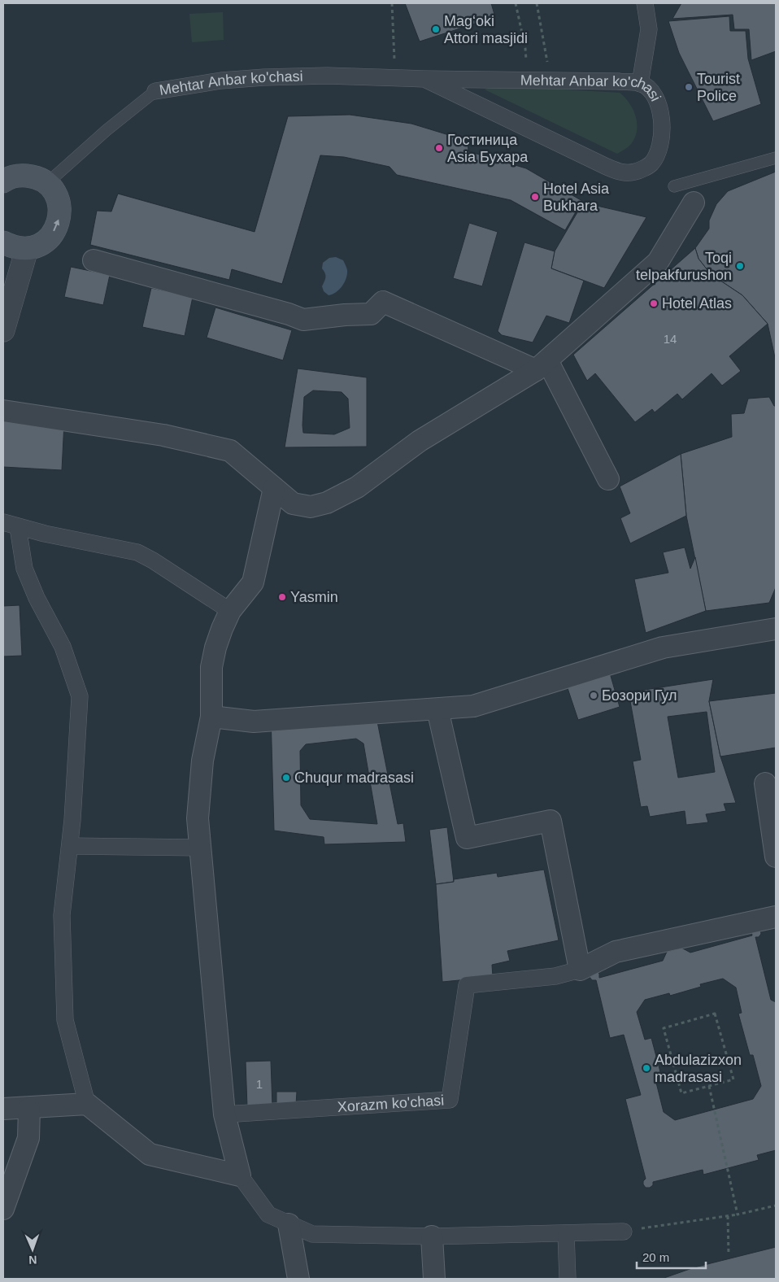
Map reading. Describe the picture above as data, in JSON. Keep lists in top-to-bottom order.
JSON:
{
  "streets": {
    "street": ["Mehtar Anbar ko'chasi", "Xorazm ko'chasi"]
  },
  "places": [
    "Magʻoki Attori masjidi",
    "Tourist Police",
    "Гостиница Asia Бухара",
    "Hotel Asia Bukhara",
    "Toqi telpakfurushon",
    "Hotel Atlas",
    "Yasmin",
    "Бозори Гул",
    "Chuqur madrasasi",
    "Abdulazizxon madrasasi"
  ],
  "house_numbers": ["14", "1"],
  "scale_bar": "20 m",
  "north": "bottom"
}
